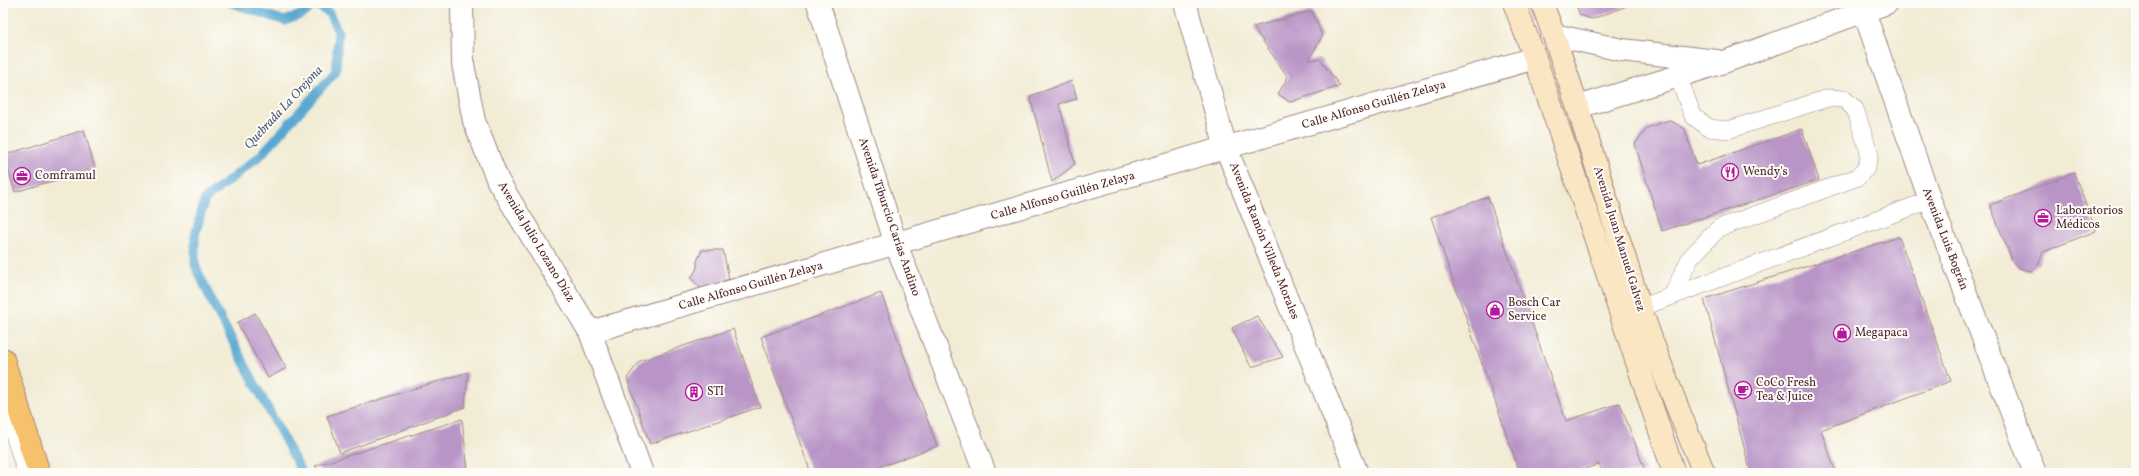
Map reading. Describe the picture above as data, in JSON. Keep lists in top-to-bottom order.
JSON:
{
  "streets": {
    "street": [
      "Calle Alfonso Guillén Zelaya",
      "Avenida Tiburcio Carías Andino",
      "Avenida Juan Manuel Galvez",
      "Avenida Luis Bográn",
      "Avenida Ramón Villeda Morales",
      "Avenida Julio Lozano Díaz"
    ]
  },
  "crossings": [
    ["Calle Alfonso Guillén Zelaya", "Avenida Tiburcio Carías Andino"],
    ["Calle Alfonso Guillén Zelaya", "Avenida Juan Manuel Galvez"],
    ["Calle Alfonso Guillén Zelaya", "Avenida Ramón Villeda Morales"],
    ["Calle Alfonso Guillén Zelaya", "Avenida Julio Lozano Díaz"]
  ],
  "water": ["Quebrada La Orejona"],
  "places": {
    "restaurant": ["Wendy's"],
    "office": ["Comframul", "Laboratorios Médicos"],
    "shop": ["Bosch Car Service", "Megapaca"],
    "cafe": ["CoCo Fresh Tea & Juice"],
    "building": ["STI"]
  }
}
